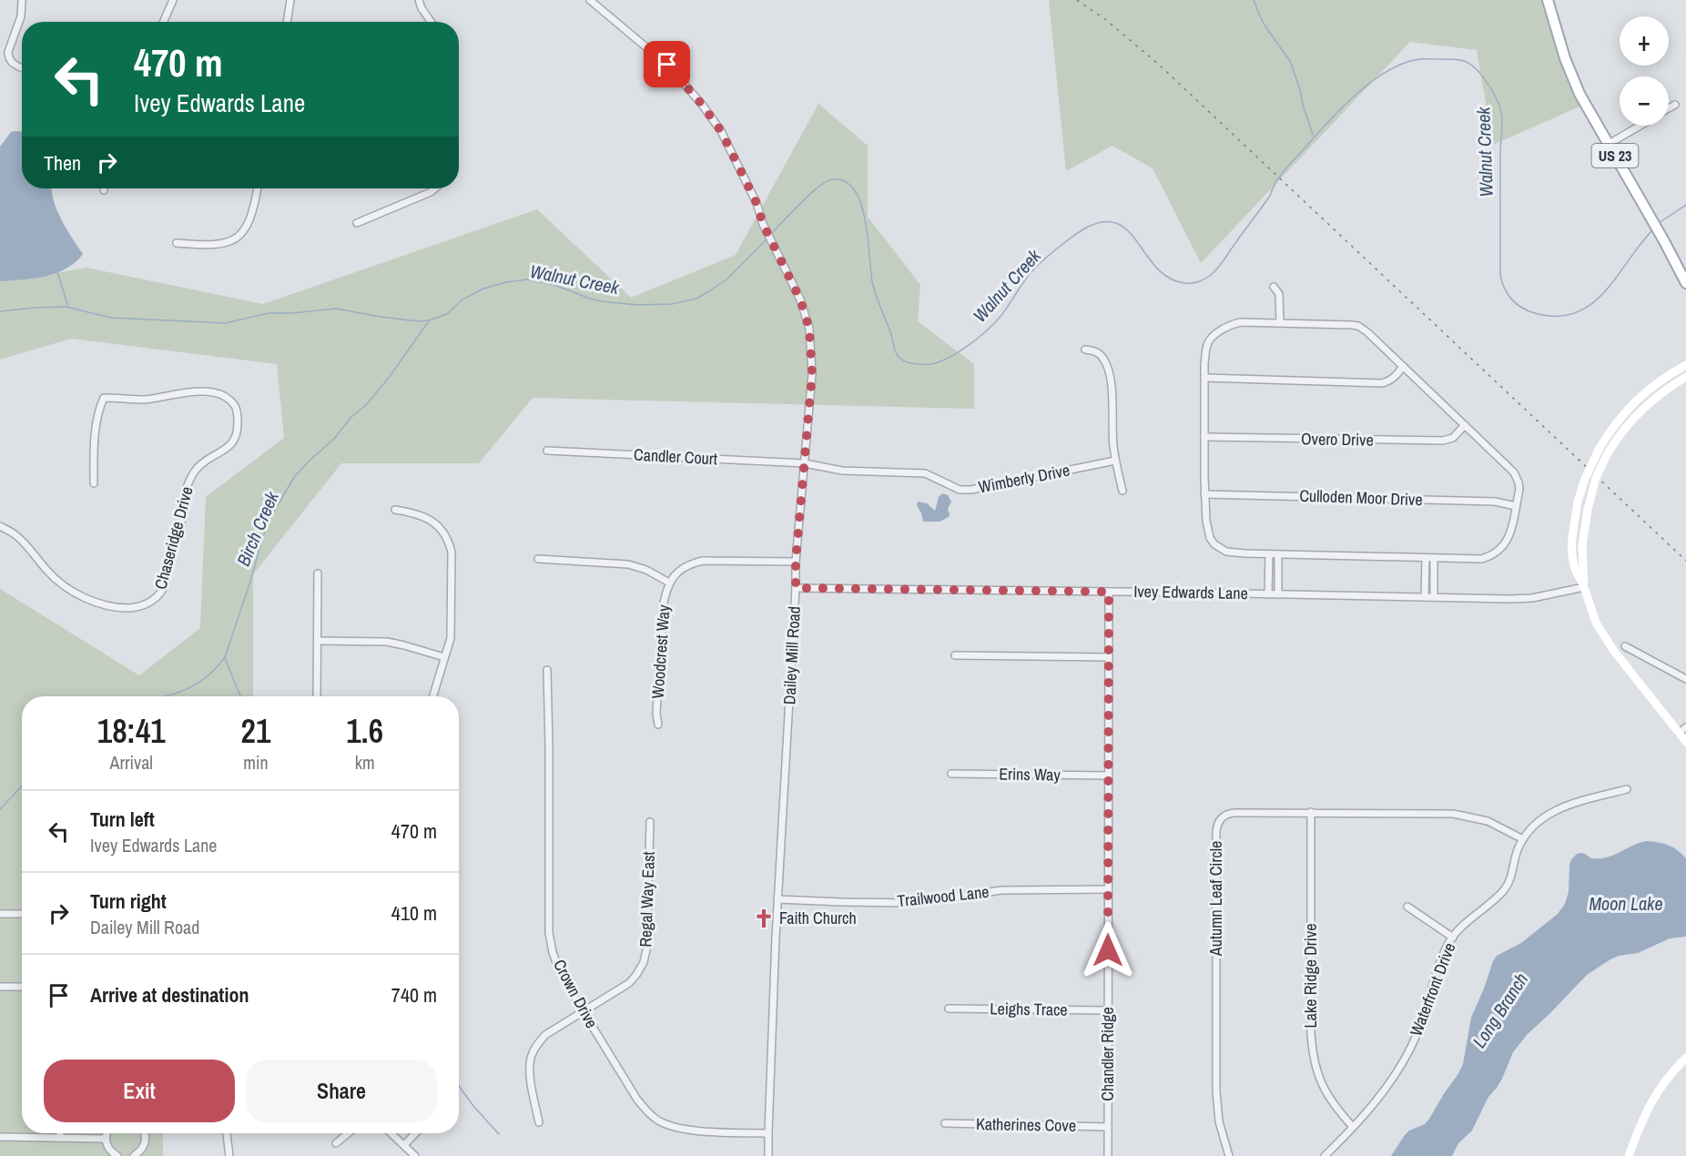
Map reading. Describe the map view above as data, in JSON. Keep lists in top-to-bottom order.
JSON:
{
  "streets": {
    "main road": ["US 23"],
    "street": [
      "Overo Drive",
      "Candler Court",
      "Wimberly Drive",
      "Culloden Moor Drive",
      "Chaseridge Drive",
      "Ivey Edwards Lane",
      "Woodcrest Way",
      "Dailey Mill Road",
      "Erins Way",
      "Trailwood Lane",
      "Autumn Leaf Circle",
      "Regal Way East",
      "Lake Ridge Drive",
      "Waterfront Drive",
      "Crown Drive",
      "Leighs Trace",
      "Chandler Ridge",
      "Katherines Cove"
    ]
  },
  "crossings": [
    ["Candler Court", "Wimberly Drive"],
    ["Candler Court", "Dailey Mill Road"],
    ["Wimberly Drive", "Dailey Mill Road"],
    ["Ivey Edwards Lane", "Dailey Mill Road"],
    ["Ivey Edwards Lane", "Chandler Ridge"],
    ["Woodcrest Way", "Dailey Mill Road"],
    ["Dailey Mill Road", "Trailwood Lane"],
    ["Dailey Mill Road", "Crown Drive"],
    ["Erins Way", "Chandler Ridge"],
    ["Trailwood Lane", "Chandler Ridge"],
    ["Autumn Leaf Circle", "Lake Ridge Drive"],
    ["Autumn Leaf Circle", "Waterfront Drive"],
    ["Regal Way East", "Crown Drive"],
    ["Lake Ridge Drive", "Waterfront Drive"],
    ["Leighs Trace", "Chandler Ridge"],
    ["Chandler Ridge", "Katherines Cove"]
  ],
  "water": [
    "Walnut Creek",
    "Birch Creek",
    "Moon Lake",
    "Long Branch"
  ],
  "places": {
    "church": ["Faith Church"]
  },
  "page": {
    "map_buttons": ["+", "−"],
    "turn": ["470 m", "Ivey Edwards Lane"],
    "then": "Then",
    "eta": [
      "18:41",
      "Arrival",
      "21",
      "min",
      "1.6",
      "km"
    ],
    "list": [
      {
        "name": "Turn left",
        "note": "Ivey Edwards Lane",
        "value": "470 m"
      },
      {
        "name": "Turn right",
        "note": "Dailey Mill Road",
        "value": "410 m"
      },
      {
        "name": "Arrive at destination",
        "value": "740 m"
      }
    ],
    "buttons": ["Exit", "Share"]
  }
}
